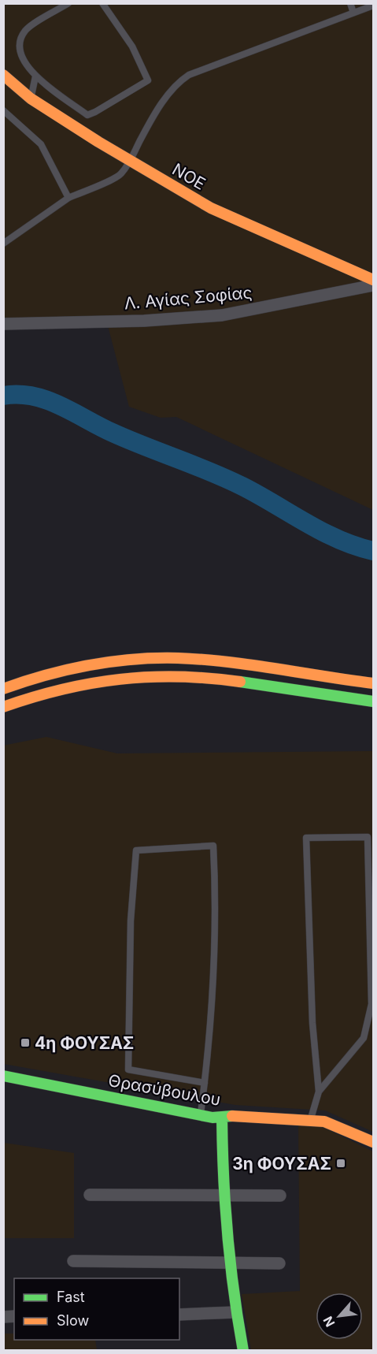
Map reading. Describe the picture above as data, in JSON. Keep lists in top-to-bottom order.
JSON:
{
  "streets": {
    "street": ["NOE", "Λ. Αγίας Σοφίας", "Θρασύβουλου"]
  },
  "places": {
    "transit": ["4η ΦΟΥΣΑΣ", "3η ΦΟΥΣΑΣ"]
  },
  "legend": ["Fast", "Slow"],
  "north": "bottom left"
}
